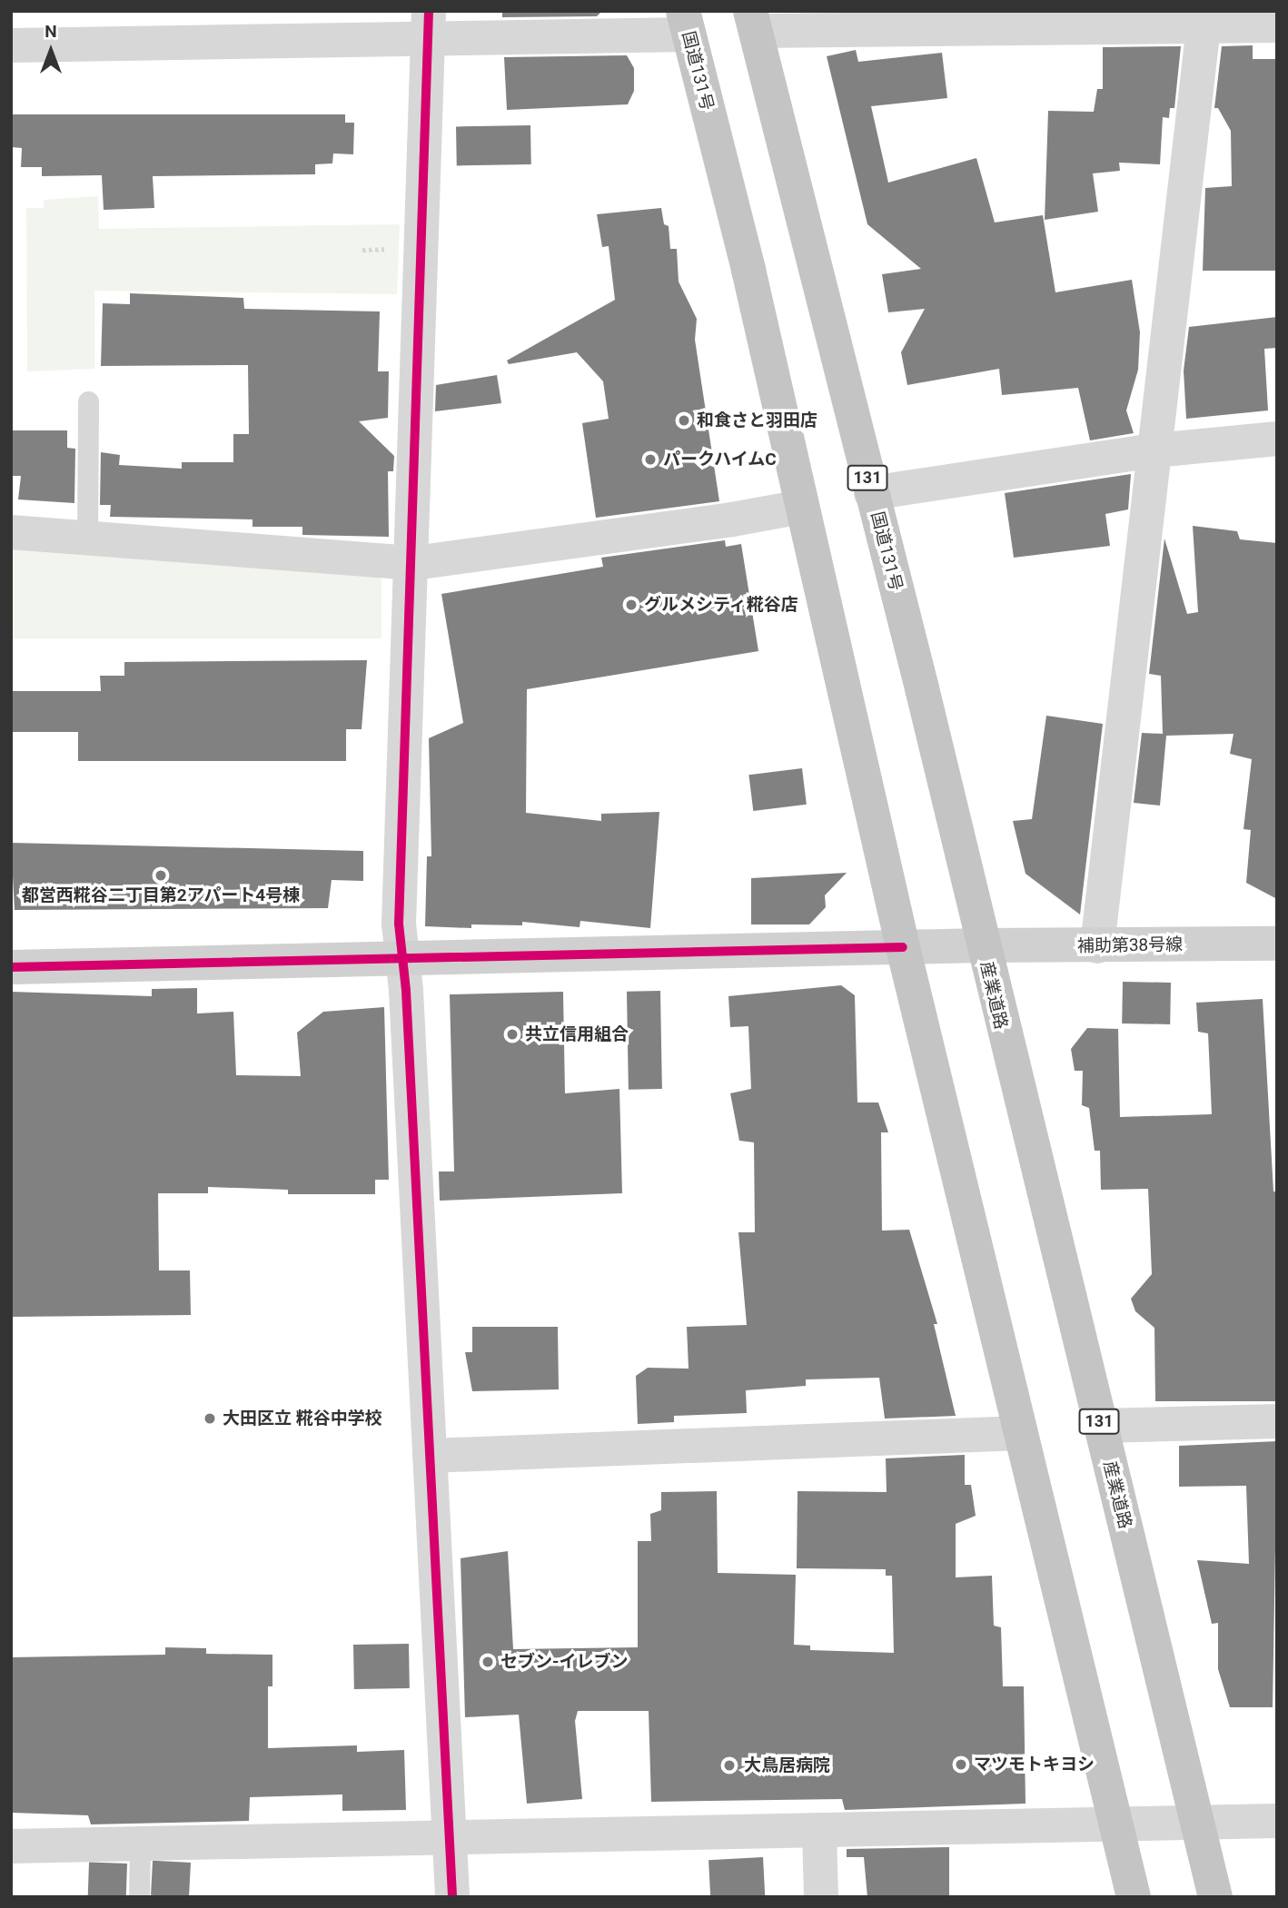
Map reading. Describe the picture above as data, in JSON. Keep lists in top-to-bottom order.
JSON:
{
  "streets": {
    "highway": ["国道131号", "131", "産業道路"],
    "street": ["補助第38号線"]
  },
  "crossings": [
    ["国道131号", "補助第38号線"],
    ["国道131号", "産業道路"],
    ["補助第38号線", "産業道路"]
  ],
  "places": [
    "和食さと羽田店",
    "パークハイムC",
    "グルメシティ糀谷店",
    "都営西糀谷二丁目第2アパート4号棟",
    "共立信用組合",
    "大田区立 糀谷中学校",
    "セブン-イレブン",
    "マツモトキヨシ",
    "大鳥居病院"
  ],
  "north": "top"
}
